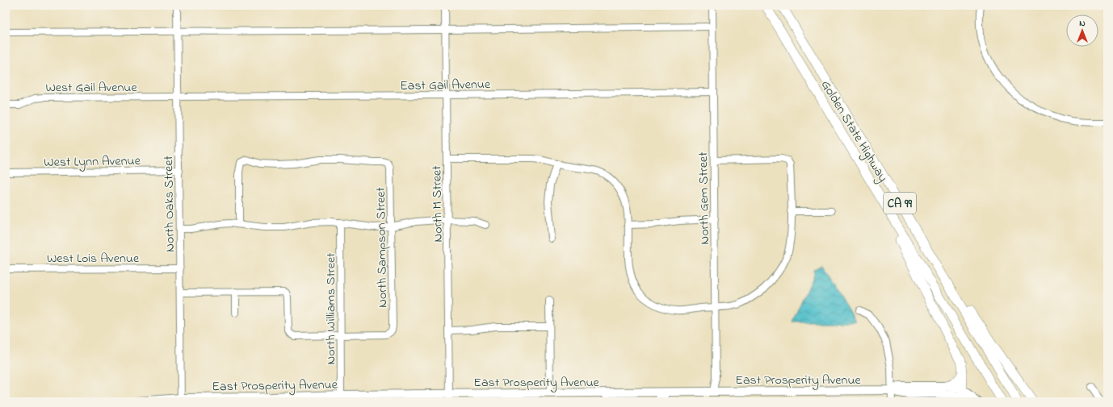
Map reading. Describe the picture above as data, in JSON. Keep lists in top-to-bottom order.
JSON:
{
  "streets": {
    "highway": ["Golden State Highway", "CA 99"],
    "main road": ["East Prosperity Avenue"],
    "street": [
      "East Gail Avenue",
      "West Gail Avenue",
      "West Lynn Avenue",
      "North Gem Street",
      "North Oaks Street",
      "North M Street",
      "North Sampson Street",
      "West Lois Avenue",
      "North Williams Street"
    ]
  },
  "crossings": [
    ["East Gail Avenue", "West Gail Avenue"],
    ["East Gail Avenue", "North Gem Street"],
    ["East Gail Avenue", "North Oaks Street"],
    ["East Gail Avenue", "North M Street"],
    ["West Gail Avenue", "North Oaks Street"],
    ["West Lynn Avenue", "North Oaks Street"],
    ["North Gem Street", "East Prosperity Avenue"],
    ["North Oaks Street", "West Lois Avenue"],
    ["North Oaks Street", "East Prosperity Avenue"],
    ["North M Street", "East Prosperity Avenue"],
    ["North Sampson Street", "North Williams Street"],
    ["North Williams Street", "East Prosperity Avenue"]
  ],
  "north": "top"
}
